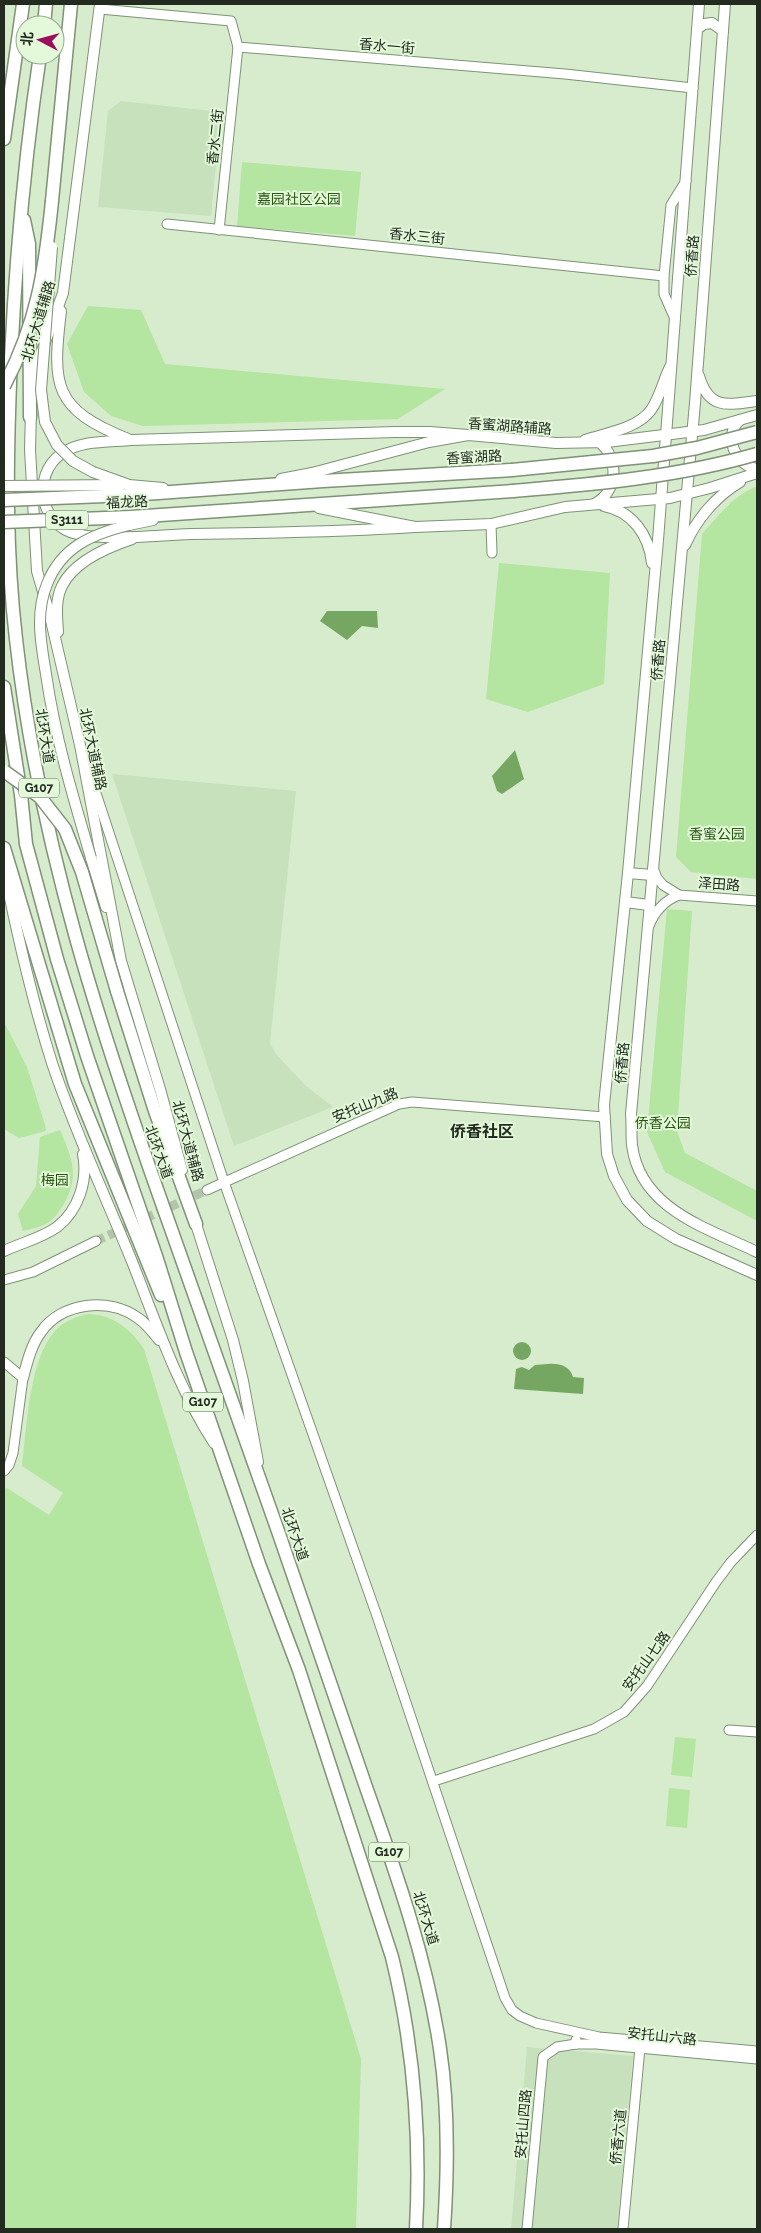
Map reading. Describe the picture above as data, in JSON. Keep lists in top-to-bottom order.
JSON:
{
  "streets": {
    "highway": [
      "香蜜湖路",
      "福龙路",
      "S3111",
      "北环大道",
      "G107"
    ],
    "main road": ["侨香路", "北环大道辅路", "香蜜湖路辅路"],
    "street": [
      "香水一街",
      "香水二街",
      "香水三街",
      "泽田路",
      "安托山九路",
      "安托山七路",
      "安托山六路",
      "安托山四路",
      "侨香六道"
    ]
  },
  "crossings": [
    ["香水一街", "香水二街"],
    ["香水一街", "侨香路"],
    ["香水二街", "香水三街"],
    ["香水三街", "侨香路"],
    ["侨香路", "香蜜湖路辅路"],
    ["侨香路", "泽田路"],
    ["侨香路", "安托山九路"],
    ["北环大道辅路", "北环大道"],
    ["香蜜湖路辅路", "香蜜湖路"],
    ["香蜜湖路", "福龙路"],
    ["安托山七路", "安托山六路"],
    ["安托山六路", "安托山四路"],
    ["安托山六路", "侨香六道"]
  ],
  "districts": ["侨香社区"],
  "parks": [
    "嘉园社区公园",
    "香蜜公园",
    "侨香公园",
    "梅园"
  ],
  "north": "left"
}
